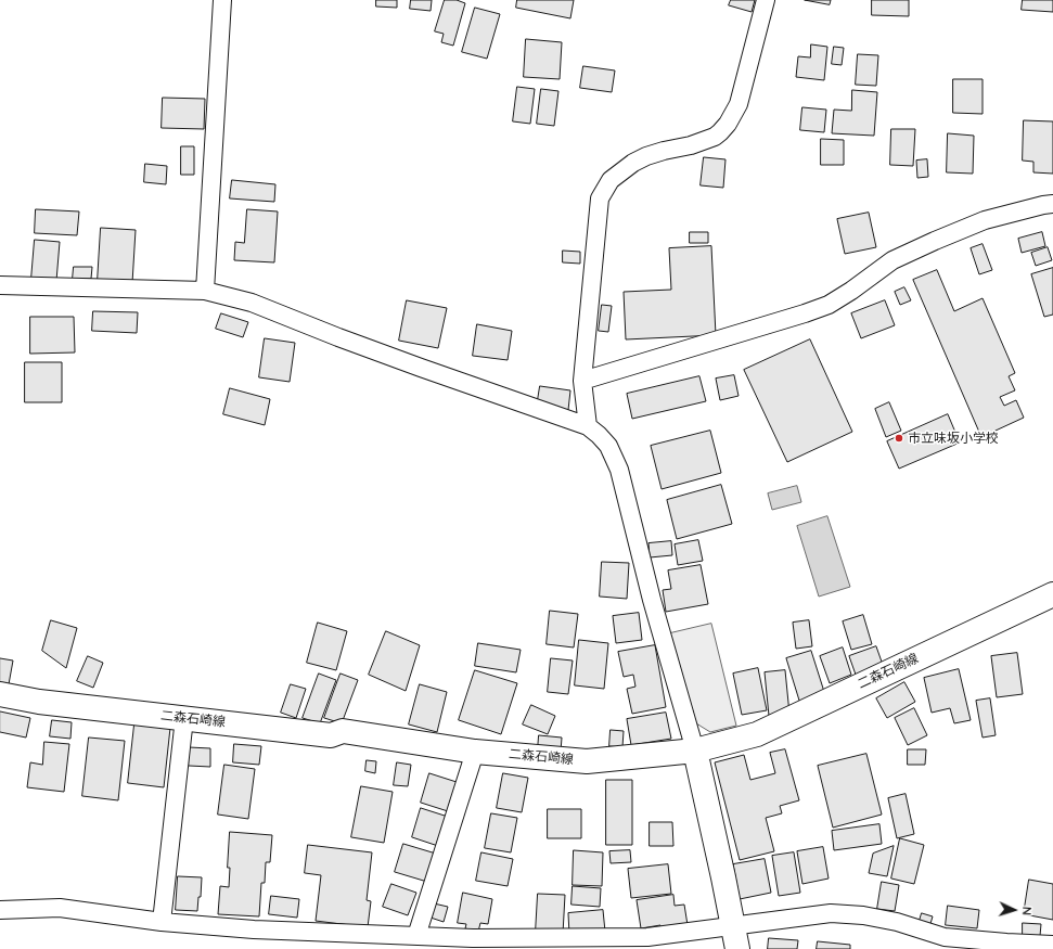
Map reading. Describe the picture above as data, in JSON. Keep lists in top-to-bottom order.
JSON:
{
  "streets": {
    "main road": ["二森石崎線"]
  },
  "places": ["市立味坂小学校"],
  "north": "right"
}
